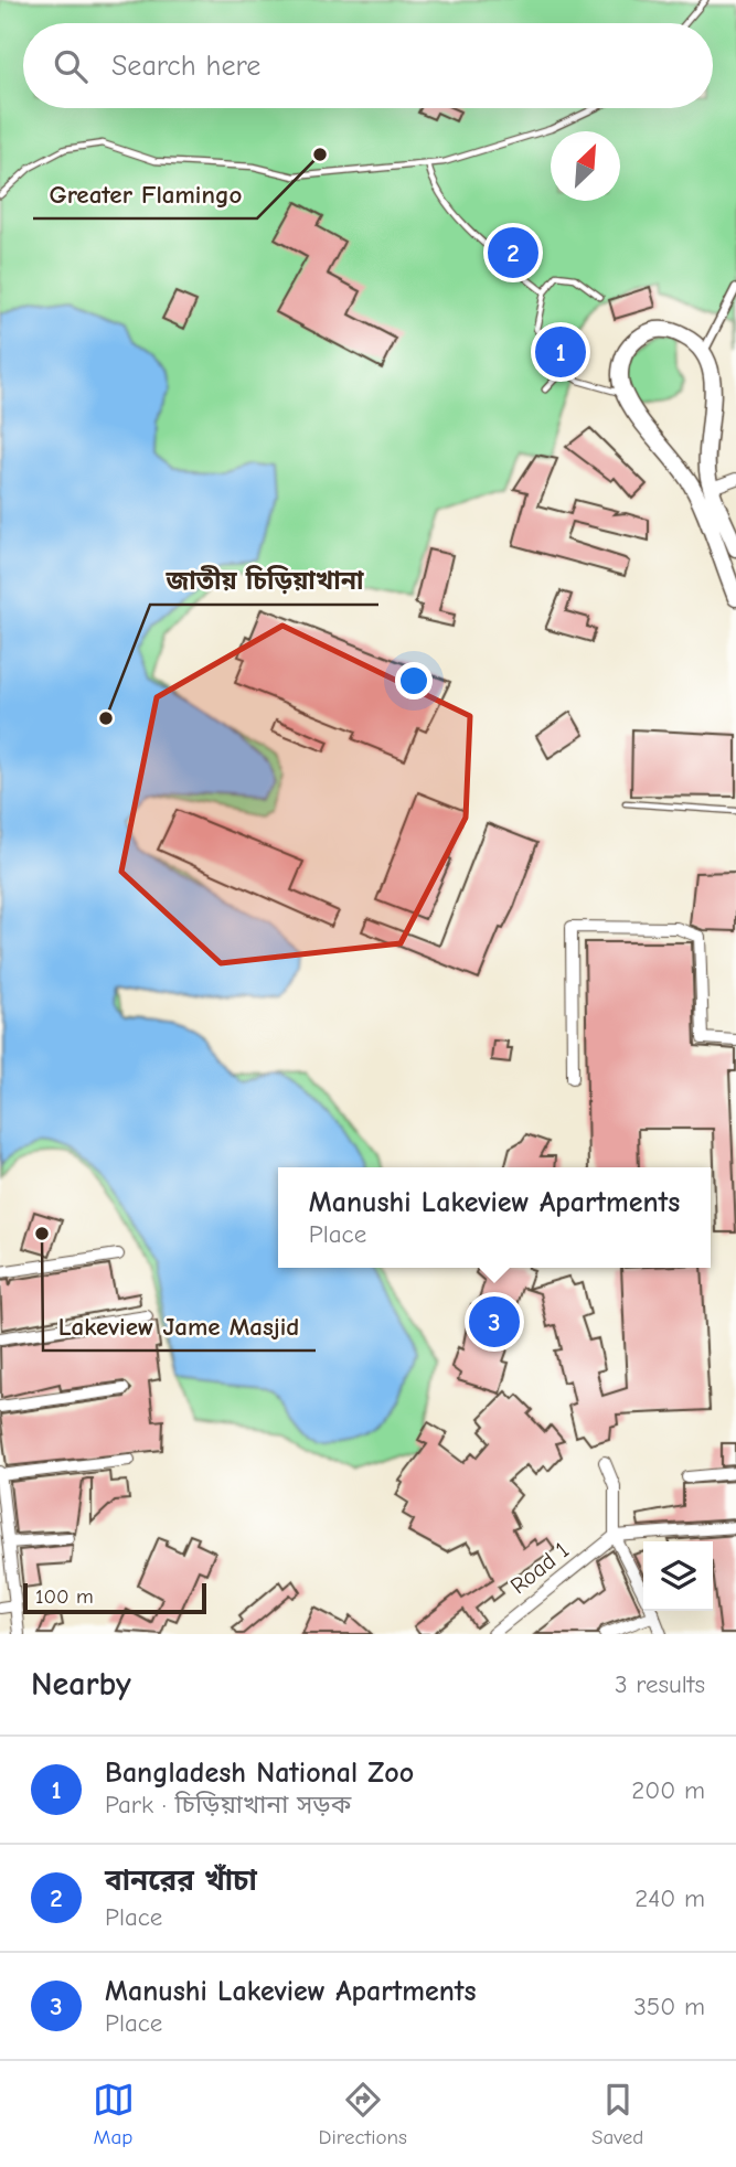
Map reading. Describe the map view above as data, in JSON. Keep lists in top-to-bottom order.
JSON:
{
  "streets": {
    "street": ["Road 1"]
  },
  "places": ["Greater Flamingo", "জাতীয় চিড়িয়াখানা", "Lakeview Jame Masjid"],
  "scale_bar": "100 m",
  "north": "top right",
  "page": {
    "search": "Search here",
    "pins": ["2", "1", "3"],
    "popup": ["Manushi Lakeview Apartments", "Place"],
    "scale": "100 m",
    "heading": ["Nearby", "3 results"],
    "list": [
      {
        "mark": "1",
        "name": "Bangladesh National Zoo",
        "note": "Park · চিড়িয়াখানা সড়ক",
        "value": "200 m"
      },
      {
        "mark": "2",
        "name": "বানরের খাঁচা",
        "note": "Place",
        "value": "240 m"
      },
      {
        "mark": "3",
        "name": "Manushi Lakeview Apartments",
        "note": "Place",
        "value": "350 m"
      }
    ],
    "nav": ["Map", "Directions", "Saved"]
  }
}
